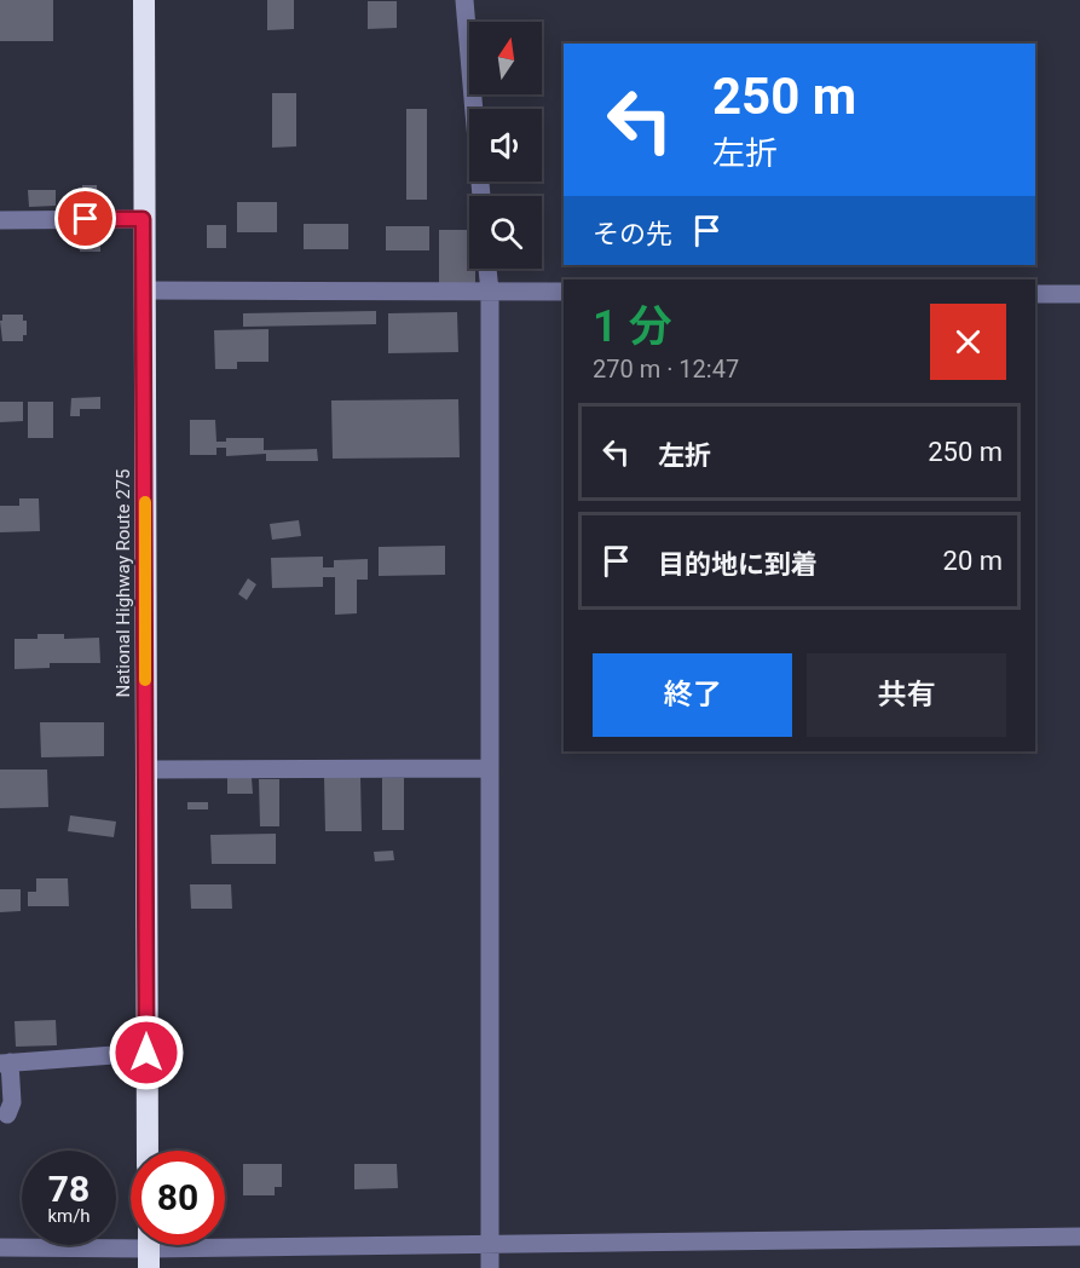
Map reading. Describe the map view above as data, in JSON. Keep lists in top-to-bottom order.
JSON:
{
  "streets": {
    "highway": ["National Highway Route 275"]
  },
  "north": "top",
  "page": {
    "turn": ["250 m", "左折"],
    "then": "その先",
    "heading": ["1 分", "270 m · 12:47"],
    "list": [
      {
        "name": "左折",
        "value": "250 m"
      },
      {
        "name": "目的地に到着",
        "value": "20 m"
      }
    ],
    "buttons": ["終了", "共有"],
    "speed": "78 km/h",
    "limit": "80"
  }
}
